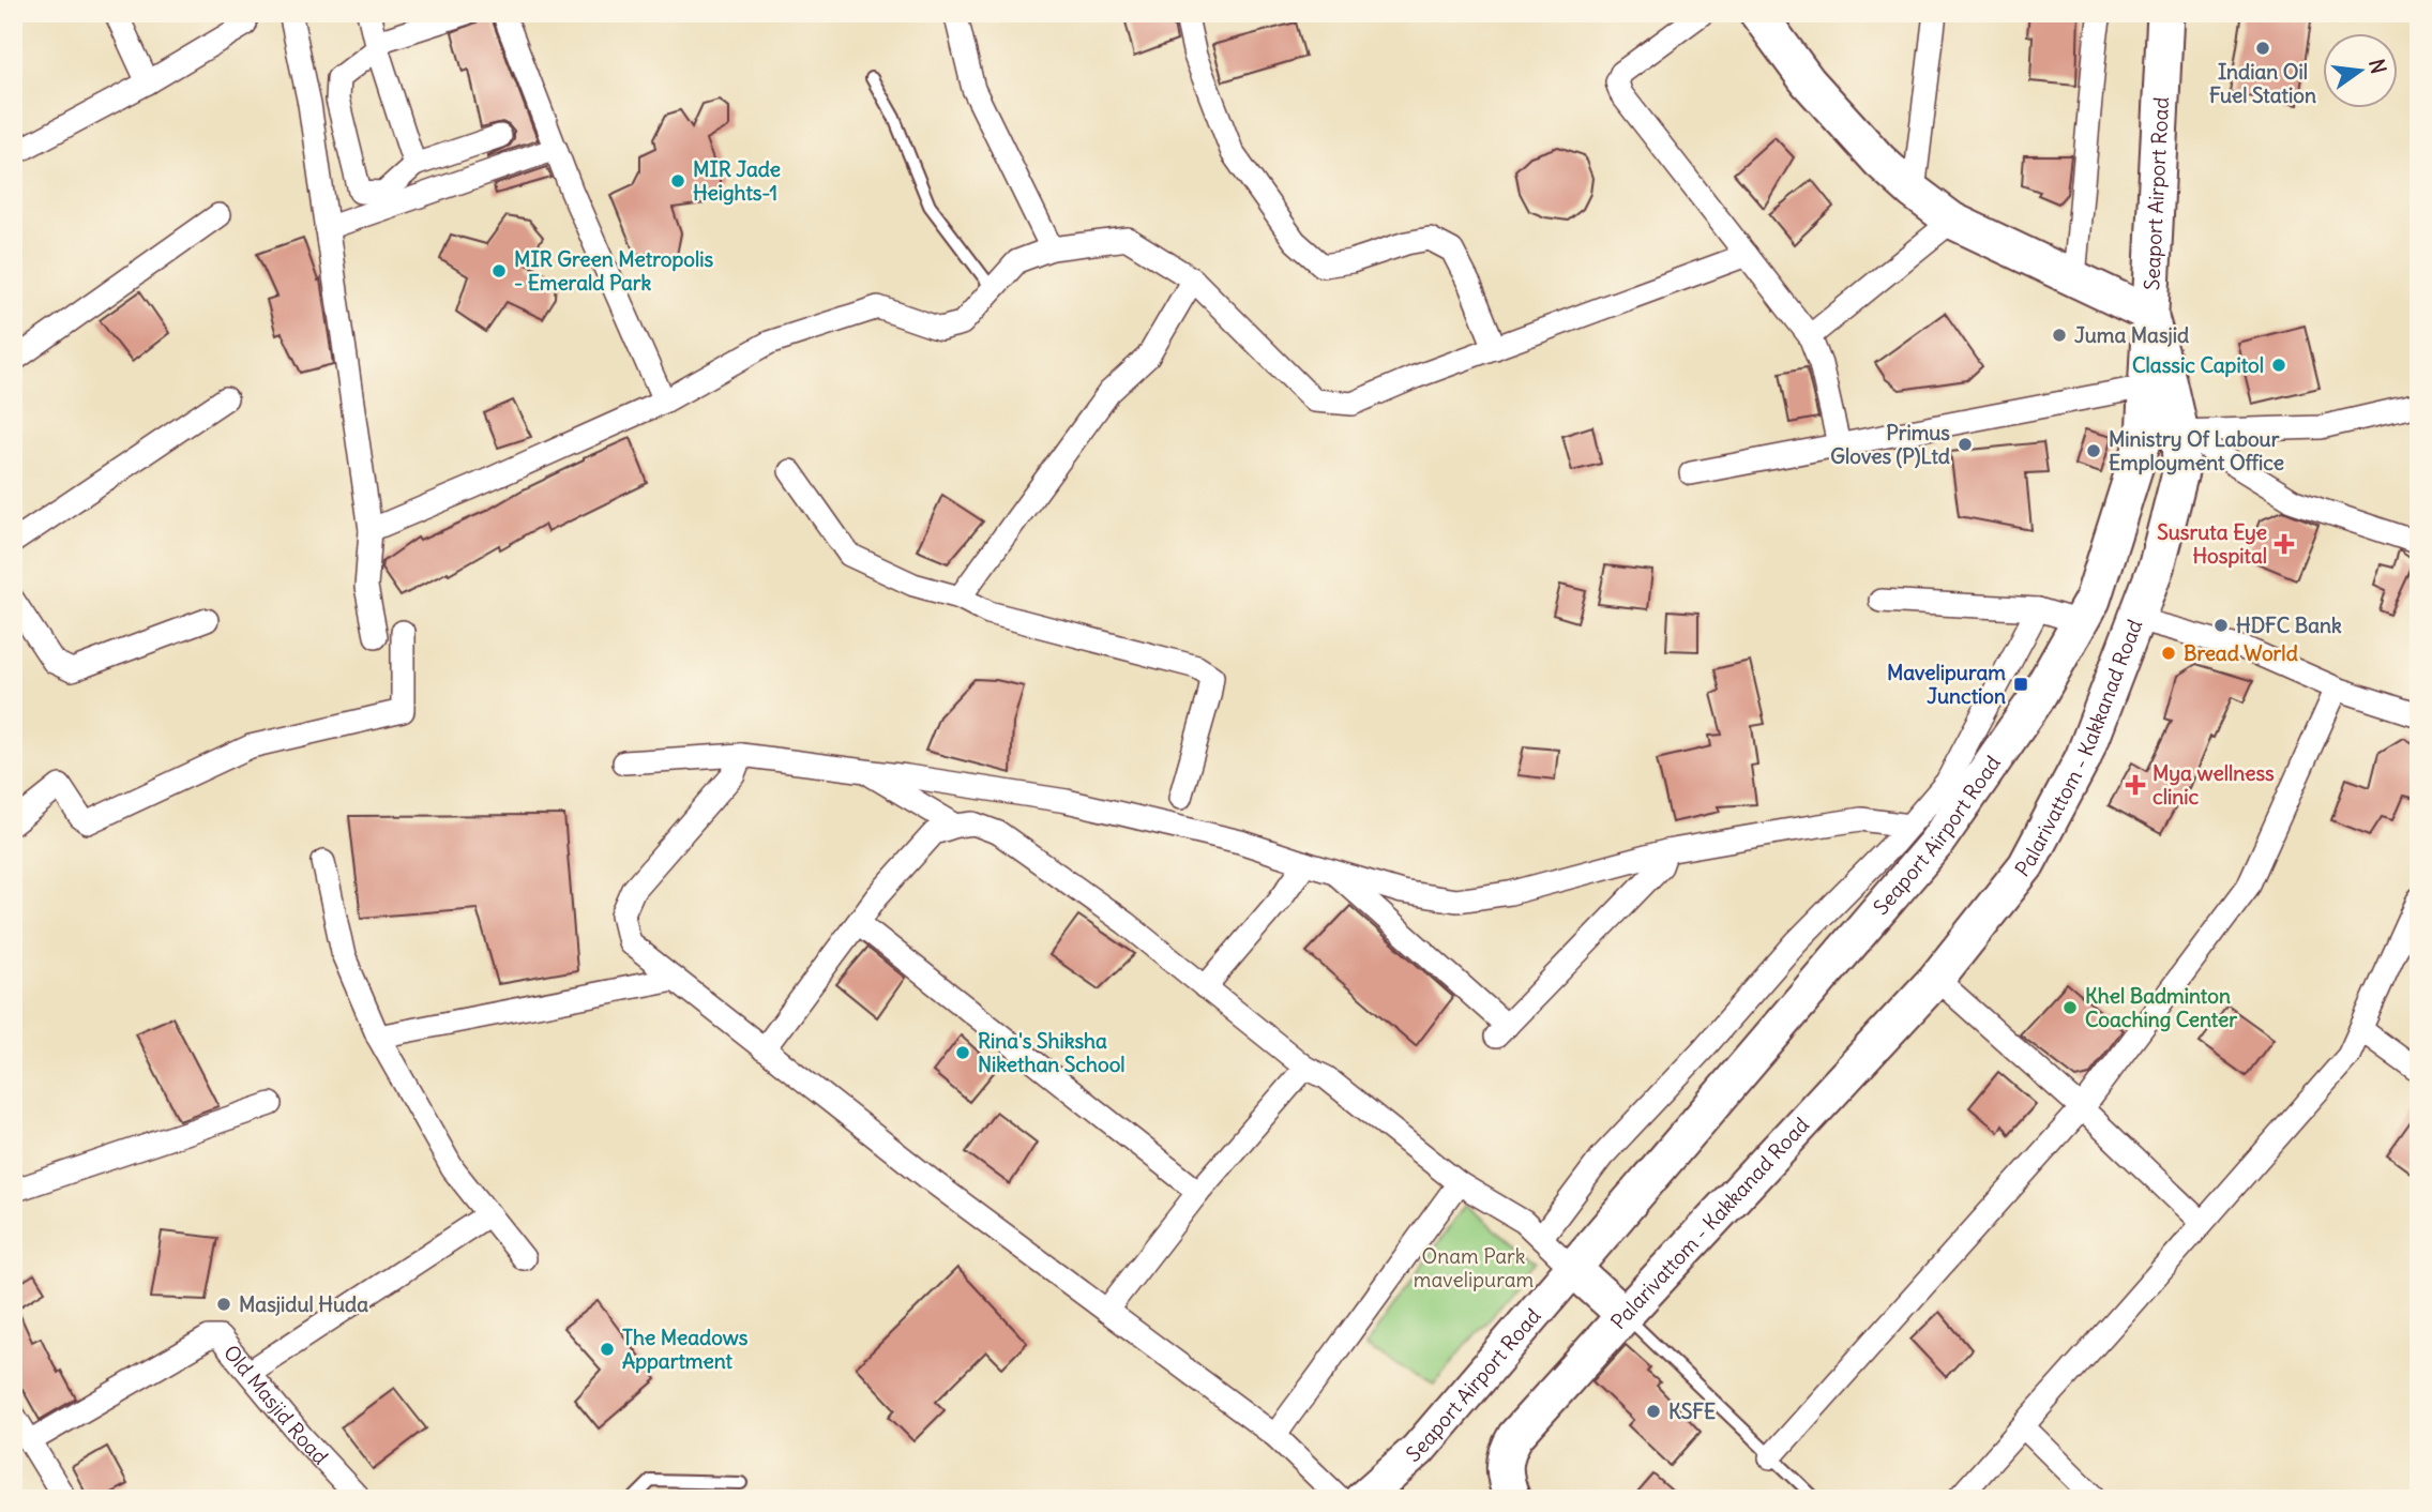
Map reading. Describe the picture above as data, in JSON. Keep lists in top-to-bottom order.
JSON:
{
  "streets": {
    "main road": ["Seaport Airport Road", "Palarivattom - Kakkanad Road"],
    "street": ["Old Masjid Road"]
  },
  "crossings": [
    ["Seaport Airport Road", "Palarivattom - Kakkanad Road"]
  ],
  "parks": ["Onam Park mavelipuram"],
  "places": {
    "other": [
      "Indian Oil Fuel Station",
      "MIR Jade Heights-1",
      "MIR Green Metropolis - Emerald Park",
      "Juma Masjid",
      "Classic Capitol",
      "Primus Gloves (P)Ltd",
      "Ministry Of Labour Employment Office",
      "HDFC Bank",
      "Bread World",
      "Khel Badminton Coaching Center",
      "Rina's Shiksha Nikethan School",
      "Masjidul Huda",
      "The Meadows Appartment",
      "KSFE"
    ],
    "health": ["Susruta Eye Hospital", "Mya wellness clinic"],
    "transit": ["Mavelipuram Junction"]
  },
  "north": "right"
}
